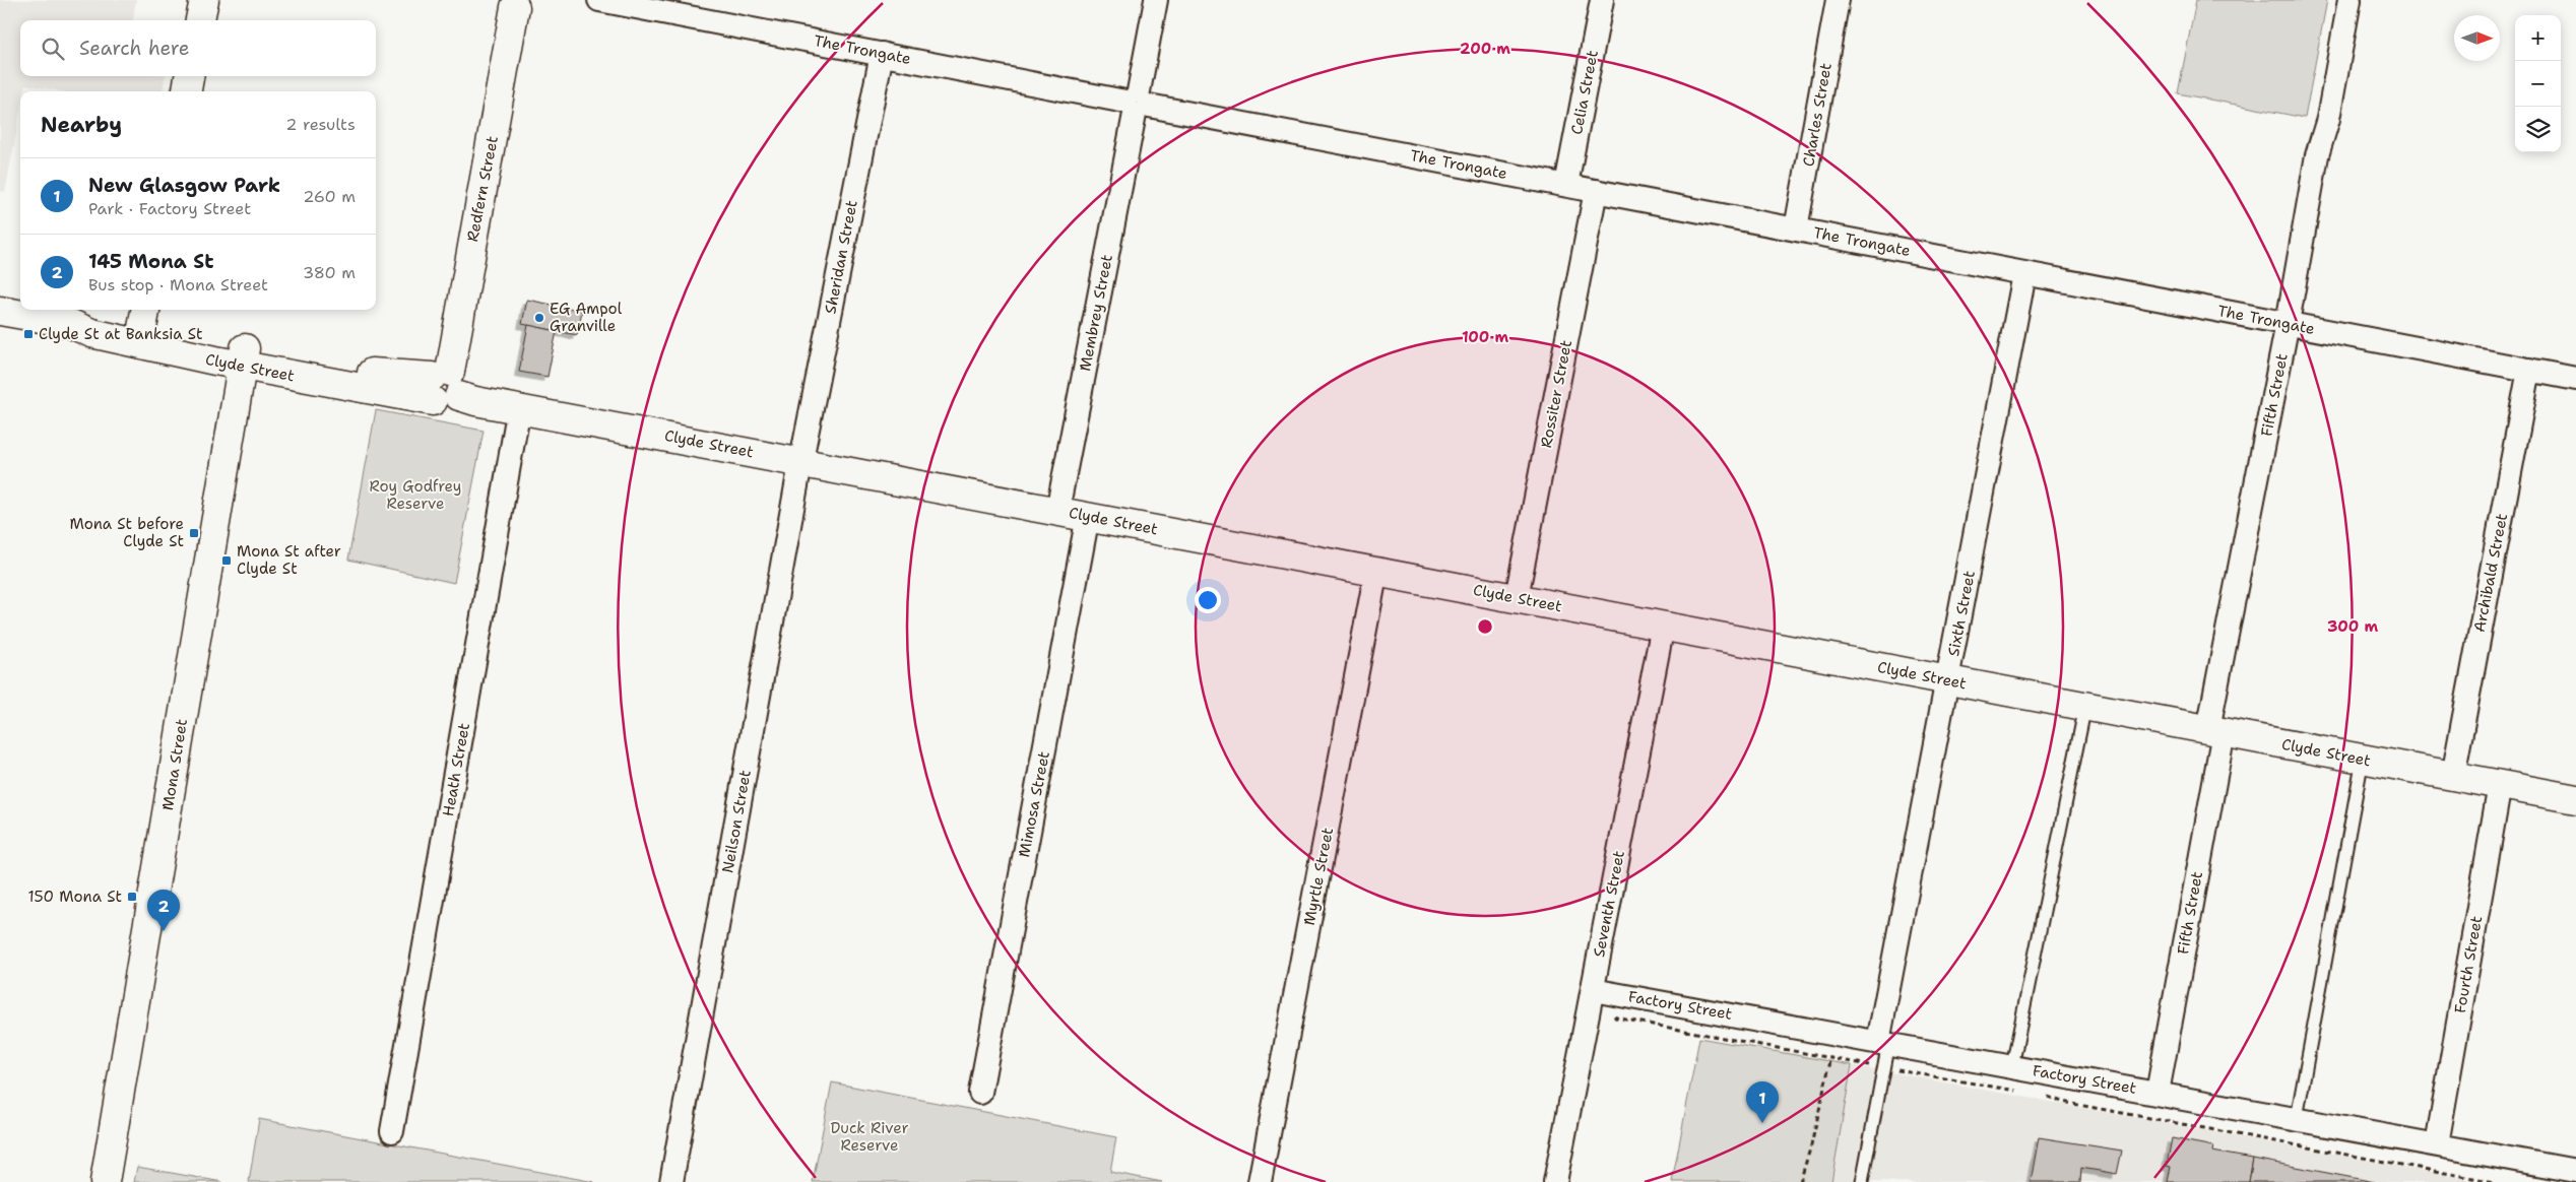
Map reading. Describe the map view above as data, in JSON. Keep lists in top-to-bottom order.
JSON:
{
  "streets": {
    "main road": ["Redfern Street", "Clyde Street", "Mona Street"],
    "street": [
      "The Trongate",
      "Celia Street",
      "Charles Street",
      "Sheridan Street",
      "Membrey Street",
      "Rossiter Street",
      "Fifth Street",
      "Archibald Street",
      "Sixth Street",
      "Heath Street",
      "Mimosa Street",
      "Neilson Street",
      "Myrtle Street",
      "Seventh Street",
      "Fourth Street",
      "Factory Street"
    ]
  },
  "crossings": [
    ["The Trongate", "Celia Street"],
    ["The Trongate", "Charles Street"],
    ["The Trongate", "Sheridan Street"],
    ["The Trongate", "Membrey Street"],
    ["The Trongate", "Rossiter Street"],
    ["The Trongate", "Fifth Street"],
    ["The Trongate", "Archibald Street"],
    ["The Trongate", "Sixth Street"],
    ["Redfern Street", "Clyde Street"],
    ["Sheridan Street", "Clyde Street"],
    ["Sheridan Street", "Neilson Street"],
    ["Membrey Street", "Clyde Street"],
    ["Clyde Street", "Rossiter Street"],
    ["Clyde Street", "Fifth Street"],
    ["Clyde Street", "Archibald Street"],
    ["Clyde Street", "Sixth Street"],
    ["Clyde Street", "Mona Street"],
    ["Clyde Street", "Heath Street"],
    ["Clyde Street", "Mimosa Street"],
    ["Clyde Street", "Neilson Street"],
    ["Clyde Street", "Myrtle Street"],
    ["Clyde Street", "Seventh Street"],
    ["Clyde Street", "Fourth Street"],
    ["Fifth Street", "Factory Street"],
    ["Sixth Street", "Factory Street"],
    ["Seventh Street", "Factory Street"],
    ["Fourth Street", "Factory Street"]
  ],
  "parks": ["Roy Godfrey Reserve", "Duck River Reserve"],
  "places": {
    "other": ["EG Ampol Granville"],
    "transit": [
      "Clyde St at Banksia St",
      "Mona St before Clyde St",
      "Mona St after Clyde St",
      "150 Mona St"
    ]
  },
  "north": "right",
  "page": {
    "map_buttons": ["+", "−"],
    "search": "Search here",
    "heading": ["Nearby", "2 results"],
    "list": [
      {
        "mark": "1",
        "name": "New Glasgow Park",
        "note": "Park · Factory Street",
        "value": "260 m"
      },
      {
        "mark": "2",
        "name": "145 Mona St",
        "note": "Bus stop · Mona Street",
        "value": "380 m"
      }
    ],
    "pins": ["2", "1"]
  },
  "rings": ["200 m", "100 m", "300 m"]
}
